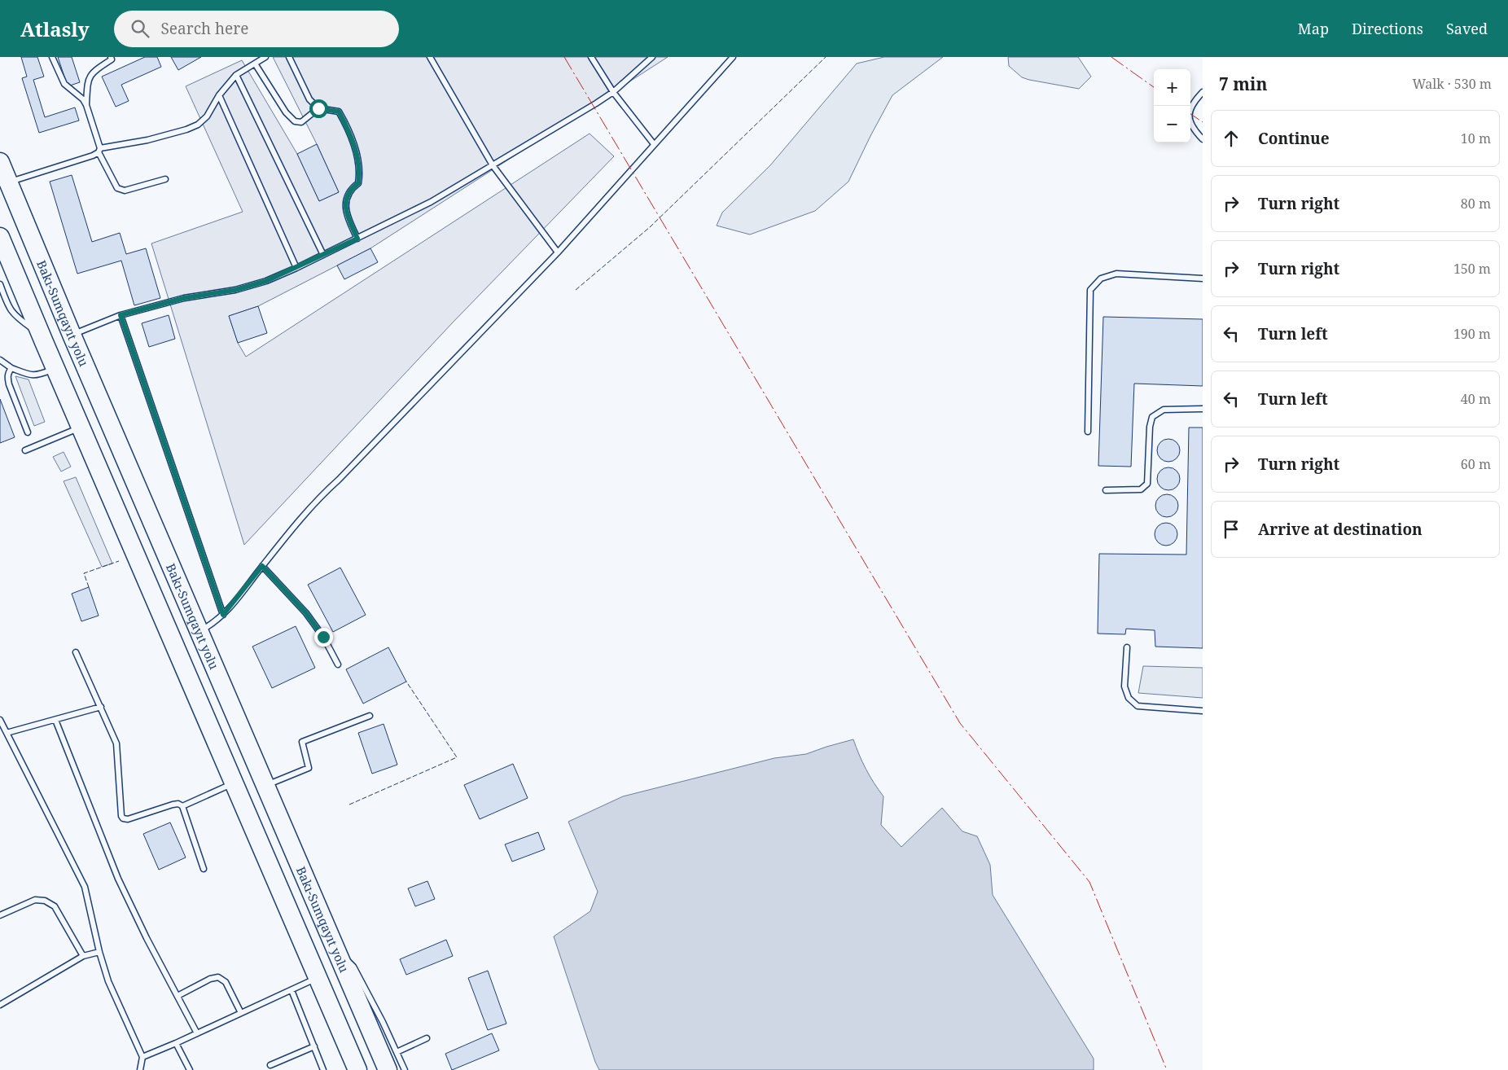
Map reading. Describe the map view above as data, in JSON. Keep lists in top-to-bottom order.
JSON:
{
  "streets": {
    "highway": ["Bakı-Sumqayıt yolu"]
  },
  "page": {
    "header": "Atlasly",
    "search": "Search here",
    "nav": ["Map", "Directions", "Saved"],
    "heading": ["7 min", "Walk · 530 m"],
    "map_buttons": ["+", "−"],
    "list": [
      ["Continue", "10 m"],
      ["Turn right", "80 m"],
      ["Turn right", "150 m"],
      ["Turn left", "190 m"],
      ["Turn left", "40 m"],
      ["Turn right", "60 m"],
      "Arrive at destination"
    ]
  }
}
